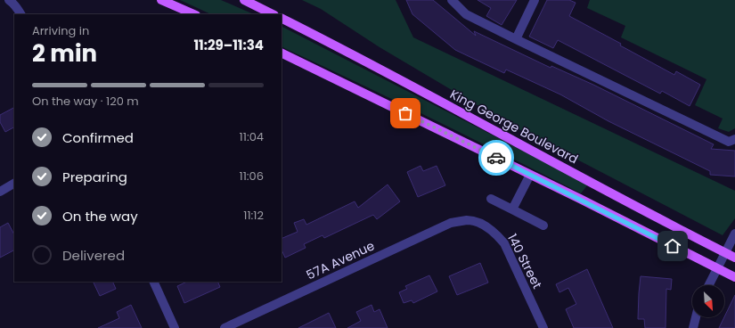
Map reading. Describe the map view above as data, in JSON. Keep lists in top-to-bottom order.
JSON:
{
  "streets": {
    "main road": ["King George Boulevard"],
    "street": ["57A Avenue", "140 Street"]
  },
  "crossings": [
    ["57A Avenue", "140 Street"]
  ],
  "north": "bottom right",
  "page": {
    "heading": ["2 min", "Arriving in", "11:29–11:34"],
    "bar": "On the way · 120 m",
    "list": [
      ["Confirmed", "11:04"],
      ["Preparing", "11:06"],
      ["On the way", "11:12"],
      "Delivered"
    ]
  }
}
